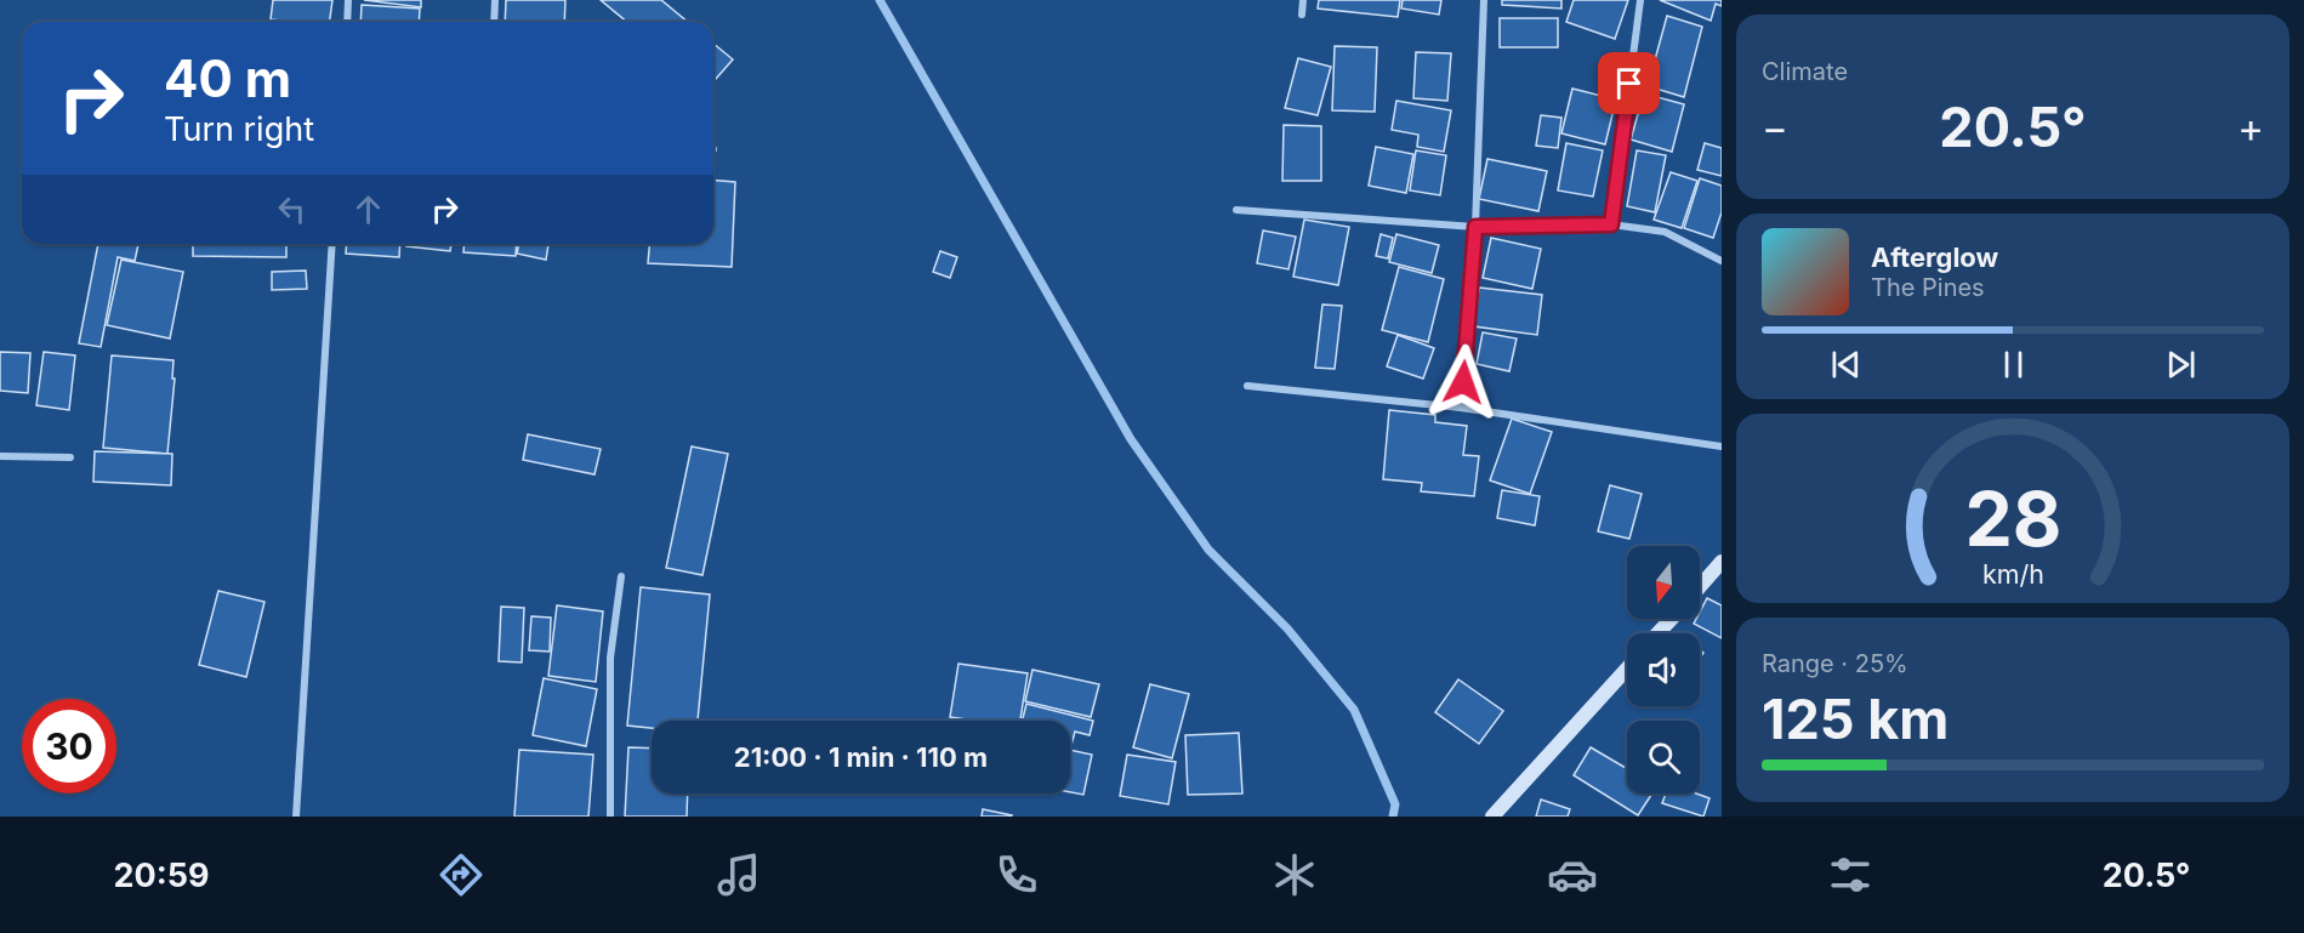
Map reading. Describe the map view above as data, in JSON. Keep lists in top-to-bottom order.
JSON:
{
  "north": "bottom",
  "page": {
    "tile": [
      "Climate",
      ["Range · 25%", "125 km"]
    ],
    "turn": ["40 m", "Turn right"],
    "heat": ["−", "20.5°", "+"],
    "song": ["Afterglow", "The Pines"],
    "limit": "30",
    "trip": "21:00 · 1 min · 110 m",
    "tabs": ["20:59", "20.5°"],
    "gauge": ["28", "km/h"]
  }
}
